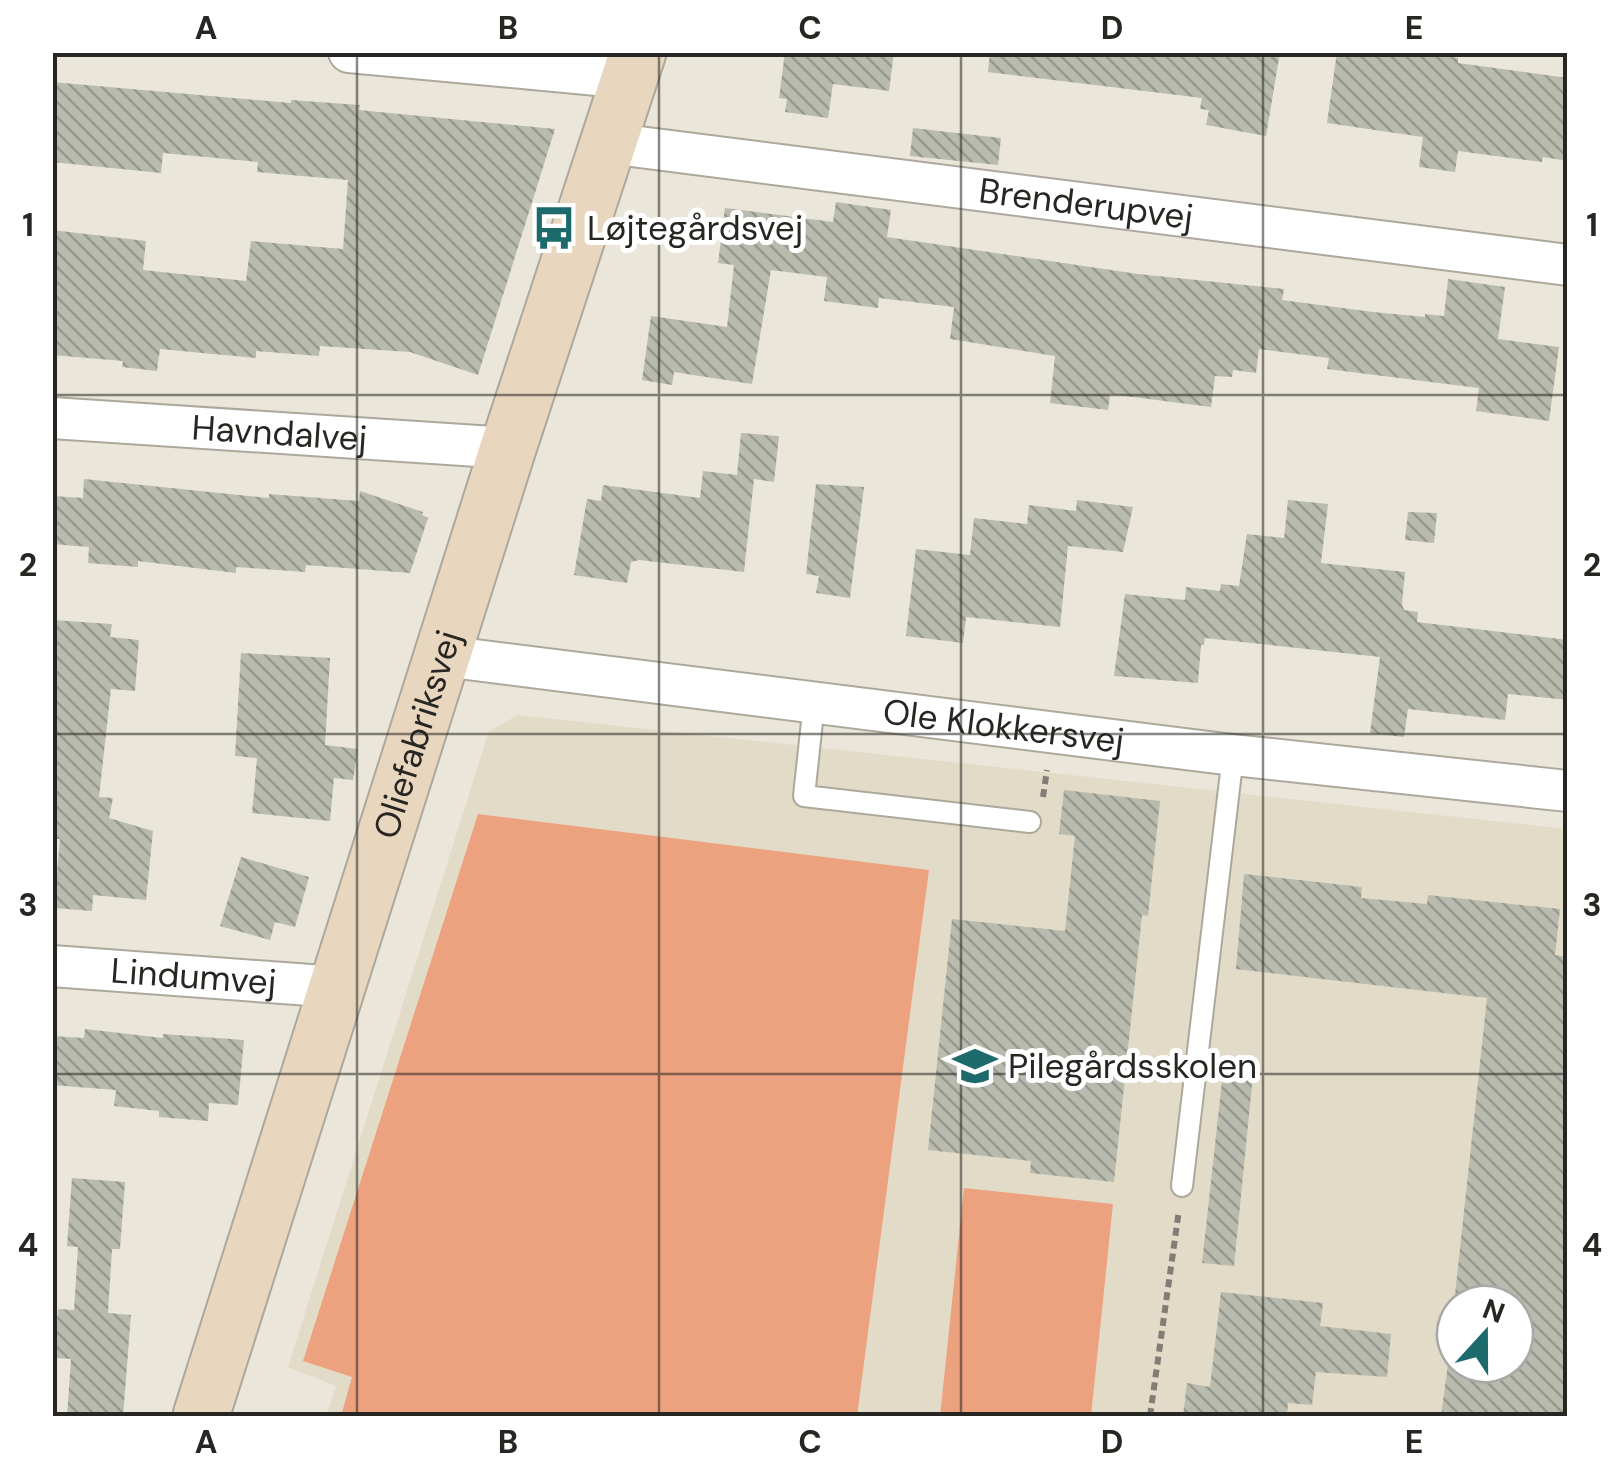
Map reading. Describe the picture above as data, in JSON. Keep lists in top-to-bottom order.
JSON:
{
  "streets": {
    "street": [
      "Brenderupvej",
      "Havndalvej",
      "Ole Klokkersvej",
      "Oliefabriksvej",
      "Lindumvej"
    ]
  },
  "crossings": [
    ["Brenderupvej", "Oliefabriksvej"],
    ["Havndalvej", "Oliefabriksvej"],
    ["Ole Klokkersvej", "Oliefabriksvej"],
    ["Oliefabriksvej", "Lindumvej"]
  ],
  "places": {
    "bus stop": ["Løjtegårdsvej"],
    "school or university": ["Pilegårdsskolen"]
  },
  "north": "top",
  "grid": {
    "columns": [
      "A",
      "B",
      "C",
      "D",
      "E"
    ],
    "rows": [
      "1",
      "2",
      "3",
      "4"
    ]
  }
}
